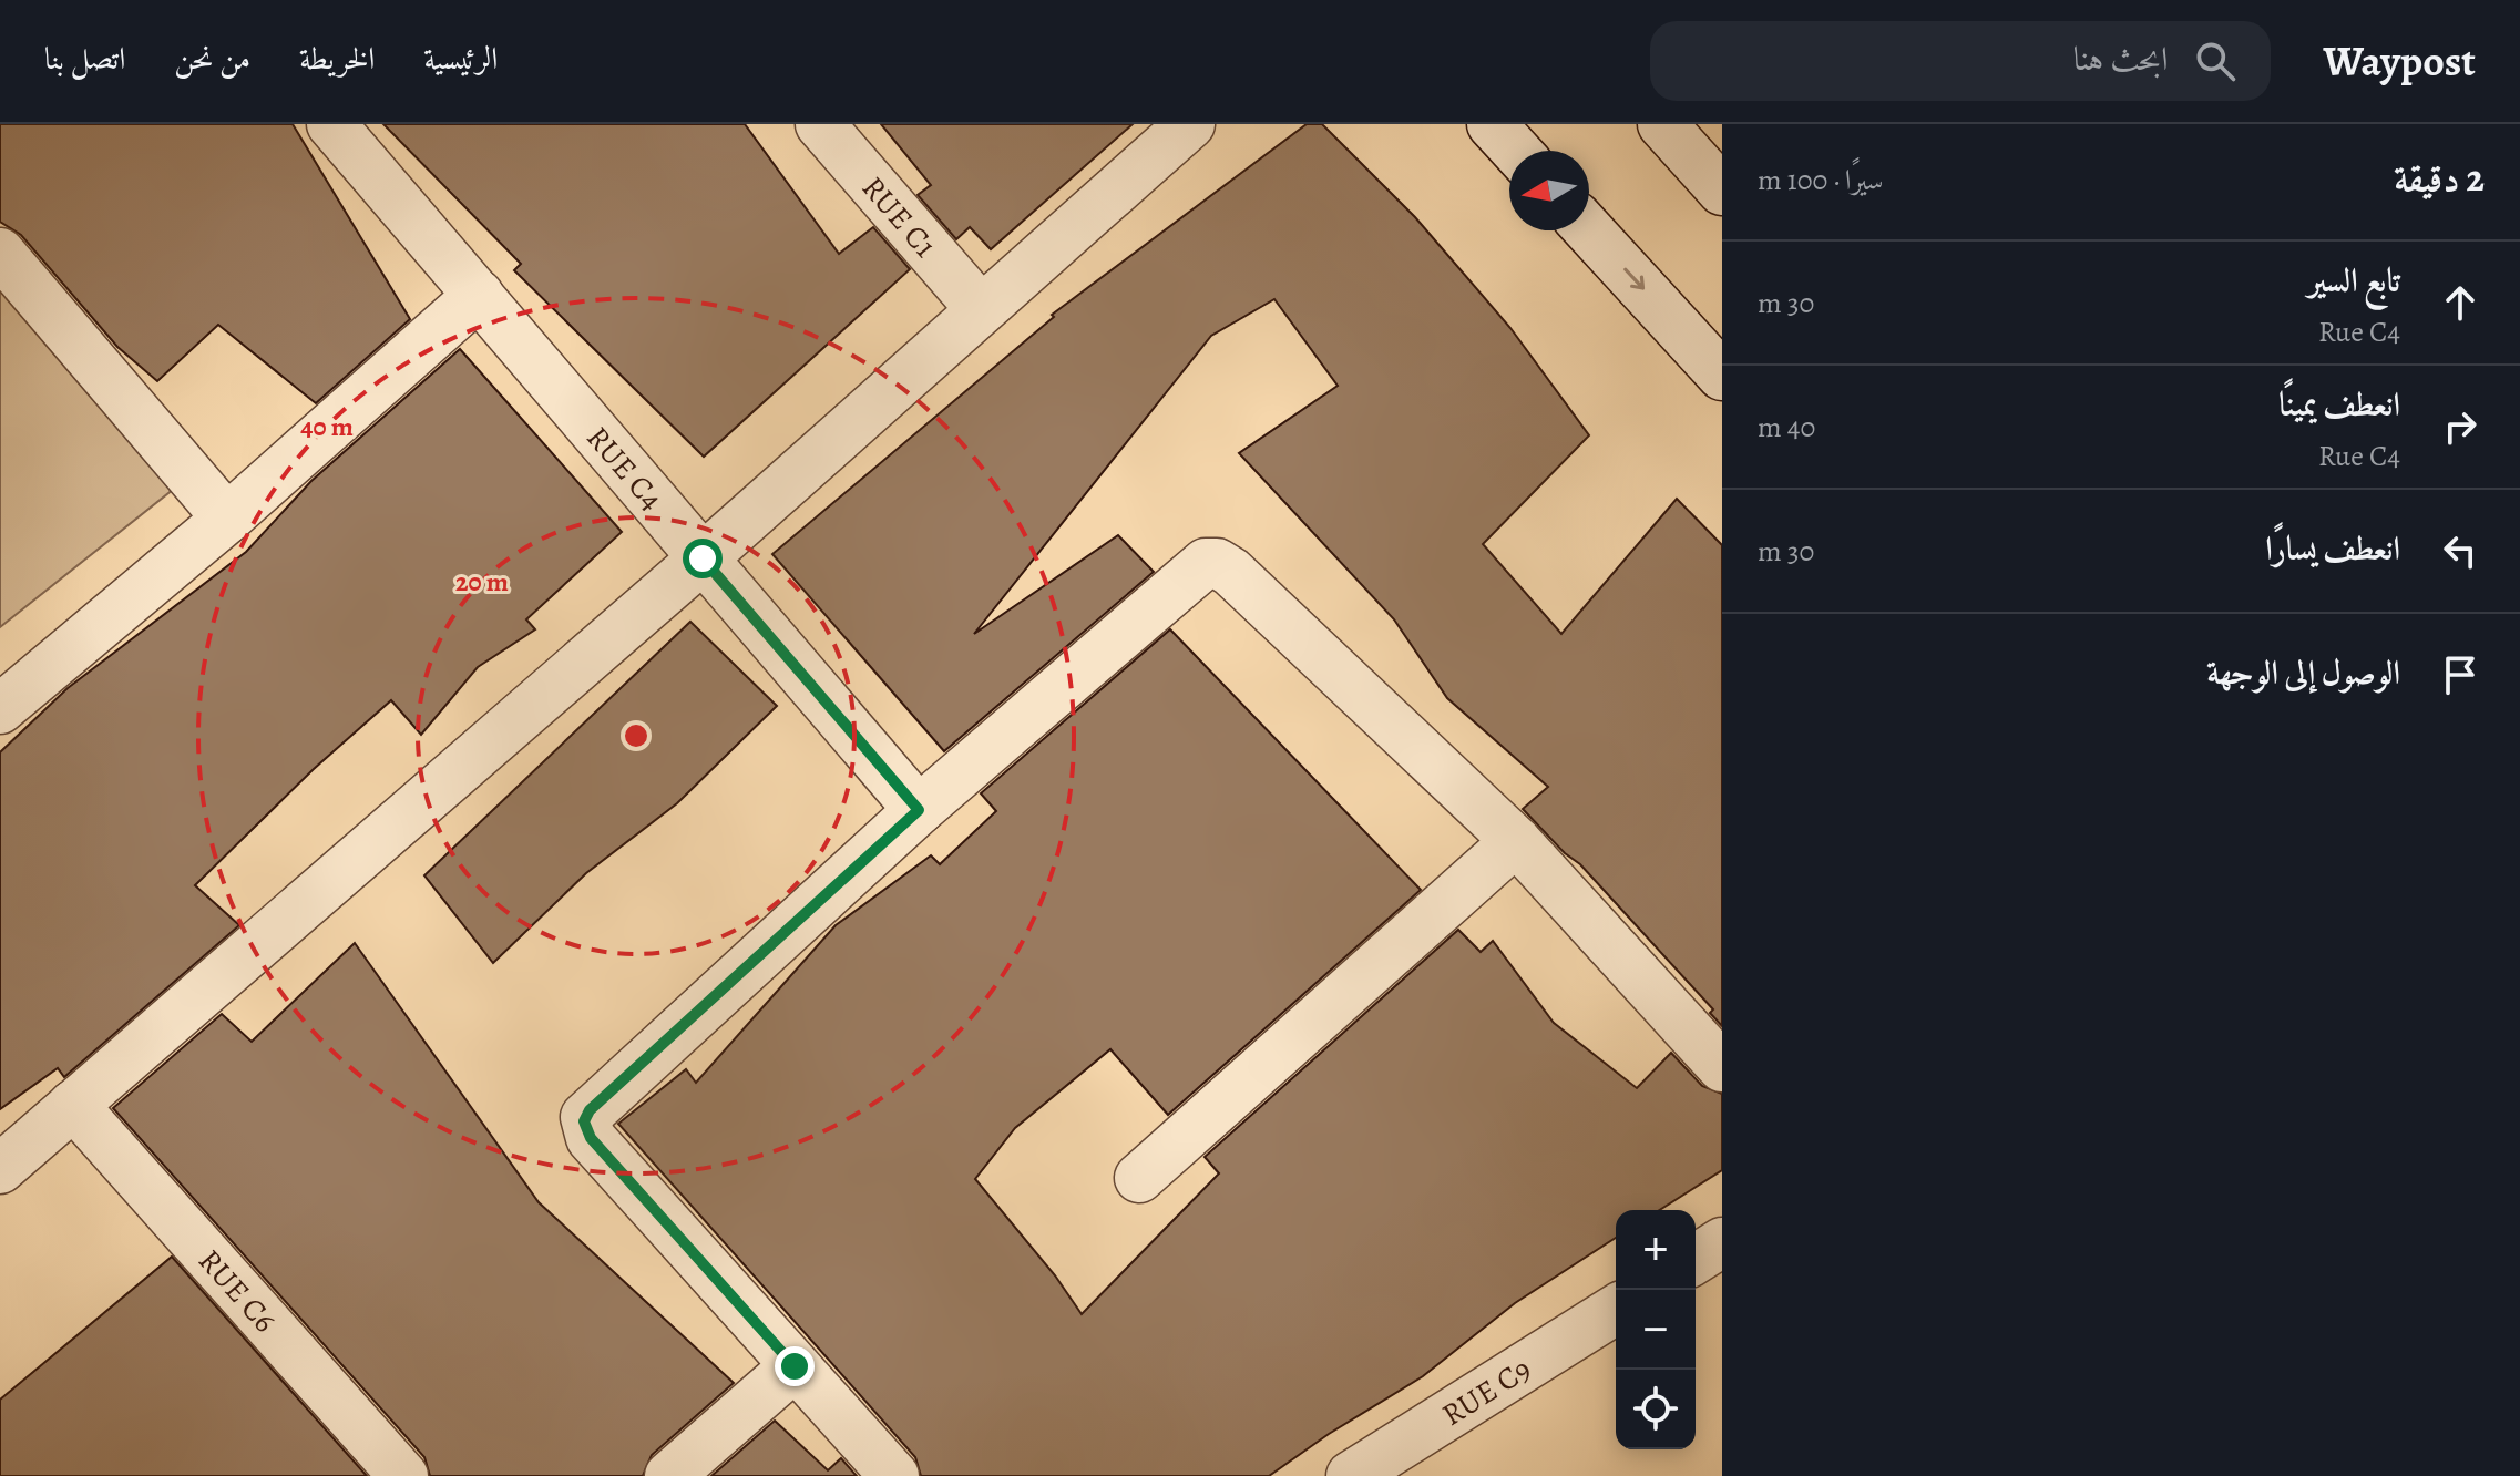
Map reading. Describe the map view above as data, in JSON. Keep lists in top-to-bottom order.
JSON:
{
  "streets": {
    "street": [
      "RUE C1",
      "RUE C4",
      "RUE C6",
      "RUE C9"
    ]
  },
  "north": "left",
  "page": {
    "header": "Waypost",
    "search": "ابحث هنا",
    "nav": [
      "الرئيسية",
      "الخريطة",
      "من نحن",
      "اتصل بنا"
    ],
    "heading": ["2 دقيقة", "سيرًا · 100 m"],
    "list": [
      ["تابع السير", "Rue C4", "30 m"],
      ["انعطف يمينًا", "Rue C4", "40 m"],
      ["انعطف يسارًا", "30 m"],
      "الوصول إلى الوجهة"
    ],
    "map_buttons": ["+", "−"]
  },
  "rings": ["40 m", "20 m"]
}
